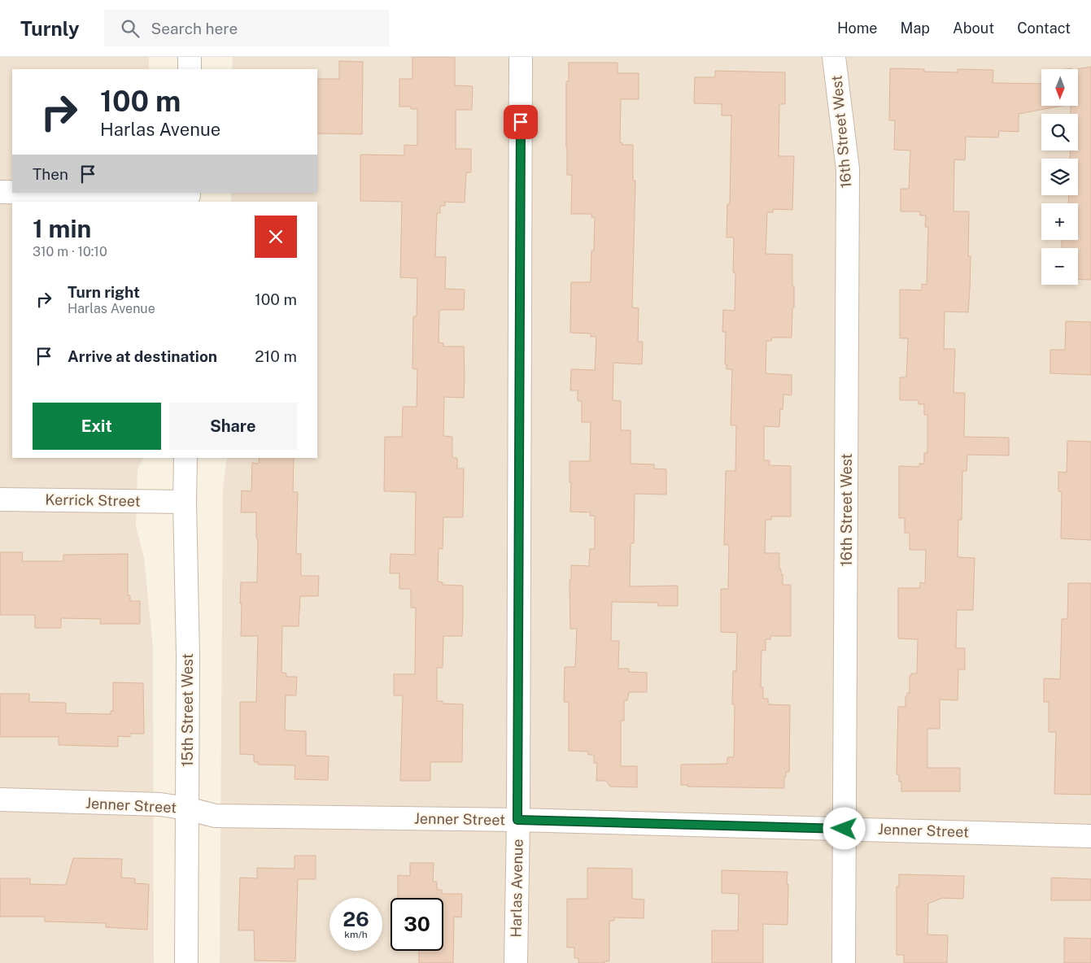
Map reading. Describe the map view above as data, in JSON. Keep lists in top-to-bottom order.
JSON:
{
  "streets": {
    "street": [
      "16th Street West",
      "Kerrick Street",
      "15th Street West",
      "Jenner Street",
      "Harlas Avenue"
    ]
  },
  "crossings": [
    ["16th Street West", "Jenner Street"],
    ["Kerrick Street", "15th Street West"],
    ["15th Street West", "Jenner Street"],
    ["Jenner Street", "Harlas Avenue"]
  ],
  "north": "bottom",
  "page": {
    "header": "Turnly",
    "search": "Search here",
    "nav": [
      "Home",
      "Map",
      "About",
      "Contact"
    ],
    "map_buttons": ["+", "−"],
    "turn": ["100 m", "Harlas Avenue"],
    "then": "Then",
    "heading": ["1 min", "310 m · 10:10"],
    "list": [
      {
        "name": "Turn right",
        "note": "Harlas Avenue",
        "value": "100 m"
      },
      {
        "name": "Arrive at destination",
        "value": "210 m"
      }
    ],
    "buttons": ["Exit", "Share"],
    "speed": "26 km/h",
    "limit": "30"
  }
}
